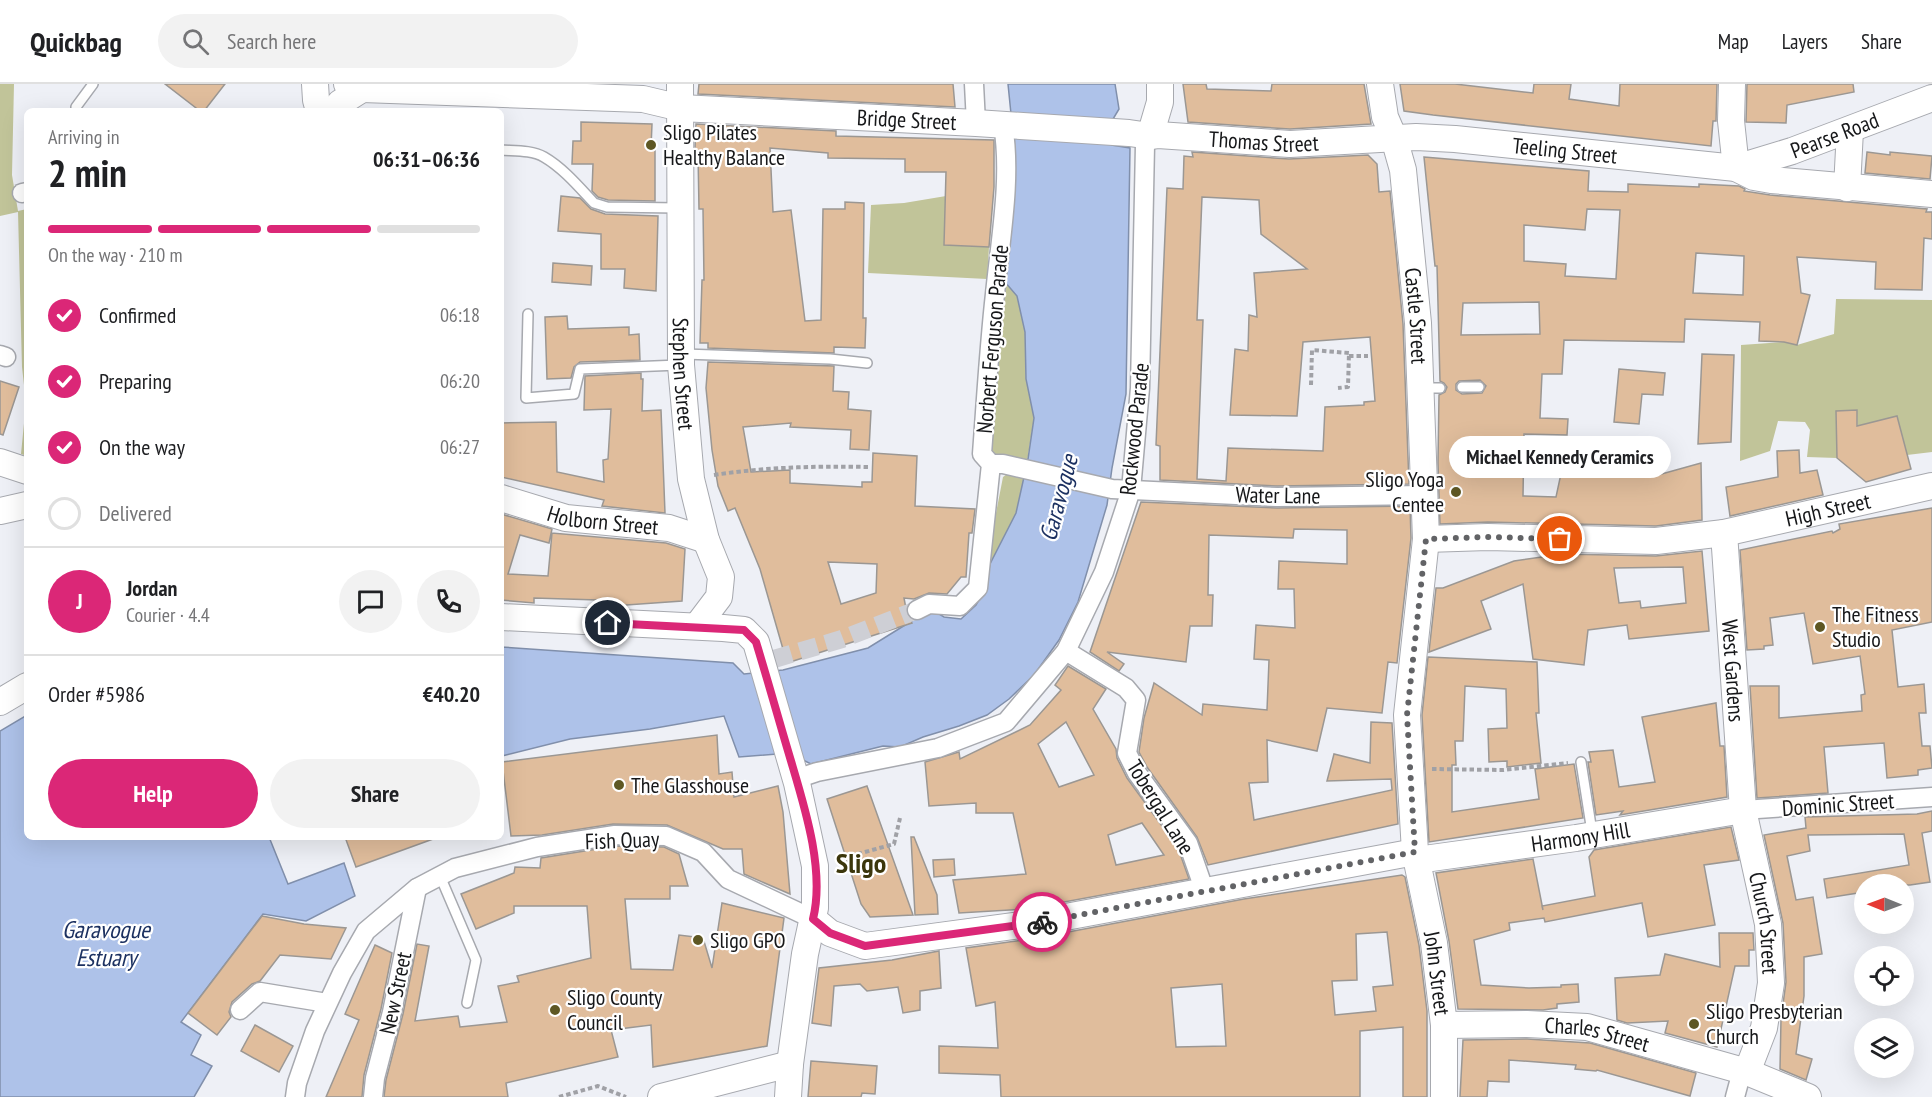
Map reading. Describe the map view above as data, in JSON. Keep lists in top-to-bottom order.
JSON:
{
  "streets": {
    "street": [
      "Bridge Street",
      "Pearse Road",
      "Thomas Street",
      "Teeling Street",
      "Castle Street",
      "Norbert Ferguson Parade",
      "Stephen Street",
      "Rockwood Parade",
      "Water Lane",
      "High Street",
      "Holborn Street",
      "West Gardens",
      "Dominic Street",
      "Tobergal Lane",
      "Harmony Hill",
      "Fish Quay",
      "Church Street",
      "John Street",
      "New Street",
      "Charles Street"
    ]
  },
  "crossings": [
    ["Bridge Street", "Thomas Street"],
    ["Bridge Street", "Norbert Ferguson Parade"],
    ["Bridge Street", "Stephen Street"],
    ["Bridge Street", "Rockwood Parade"],
    ["Pearse Road", "Teeling Street"],
    ["Thomas Street", "Teeling Street"],
    ["Thomas Street", "Castle Street"],
    ["Thomas Street", "Rockwood Parade"],
    ["Teeling Street", "Castle Street"],
    ["Castle Street", "Water Lane"],
    ["Castle Street", "High Street"],
    ["Castle Street", "John Street"],
    ["Norbert Ferguson Parade", "Water Lane"],
    ["Stephen Street", "Holborn Street"],
    ["Rockwood Parade", "Water Lane"],
    ["Rockwood Parade", "Tobergal Lane"],
    ["High Street", "West Gardens"],
    ["West Gardens", "Dominic Street"],
    ["West Gardens", "Harmony Hill"],
    ["West Gardens", "Church Street"],
    ["Dominic Street", "Harmony Hill"],
    ["Dominic Street", "Church Street"],
    ["Tobergal Lane", "Harmony Hill"],
    ["Harmony Hill", "Fish Quay"],
    ["Harmony Hill", "Church Street"],
    ["Harmony Hill", "John Street"],
    ["Fish Quay", "New Street"],
    ["Church Street", "Charles Street"],
    ["John Street", "Charles Street"]
  ],
  "districts": ["Sligo"],
  "water": ["Garavogue", "Garavogue Estuary"],
  "places": [
    "Sligo Pilates Healthy Balance",
    "Sligo Yoga Centee",
    "Michael Kennedy Ceramics",
    "The Fitness Studio",
    "The Glasshouse",
    "Sligo GPO",
    "Sligo County Council",
    "Sligo Presbyterian Church"
  ],
  "north": "left",
  "page": {
    "header": "Quickbag",
    "search": "Search here",
    "nav": ["Map", "Layers", "Share"],
    "heading": ["2 min", "Arriving in", "06:31–06:36"],
    "panel": [
      "Jordan",
      "Courier · 4.4",
      "Order #5986",
      "€40.20"
    ],
    "bar": "On the way · 210 m",
    "list": [
      ["Confirmed", "06:18"],
      ["Preparing", "06:20"],
      ["On the way", "06:27"],
      "Delivered"
    ],
    "bubble": "Michael Kennedy Ceramics",
    "round": "J",
    "buttons": ["Help", "Share"]
  }
}
